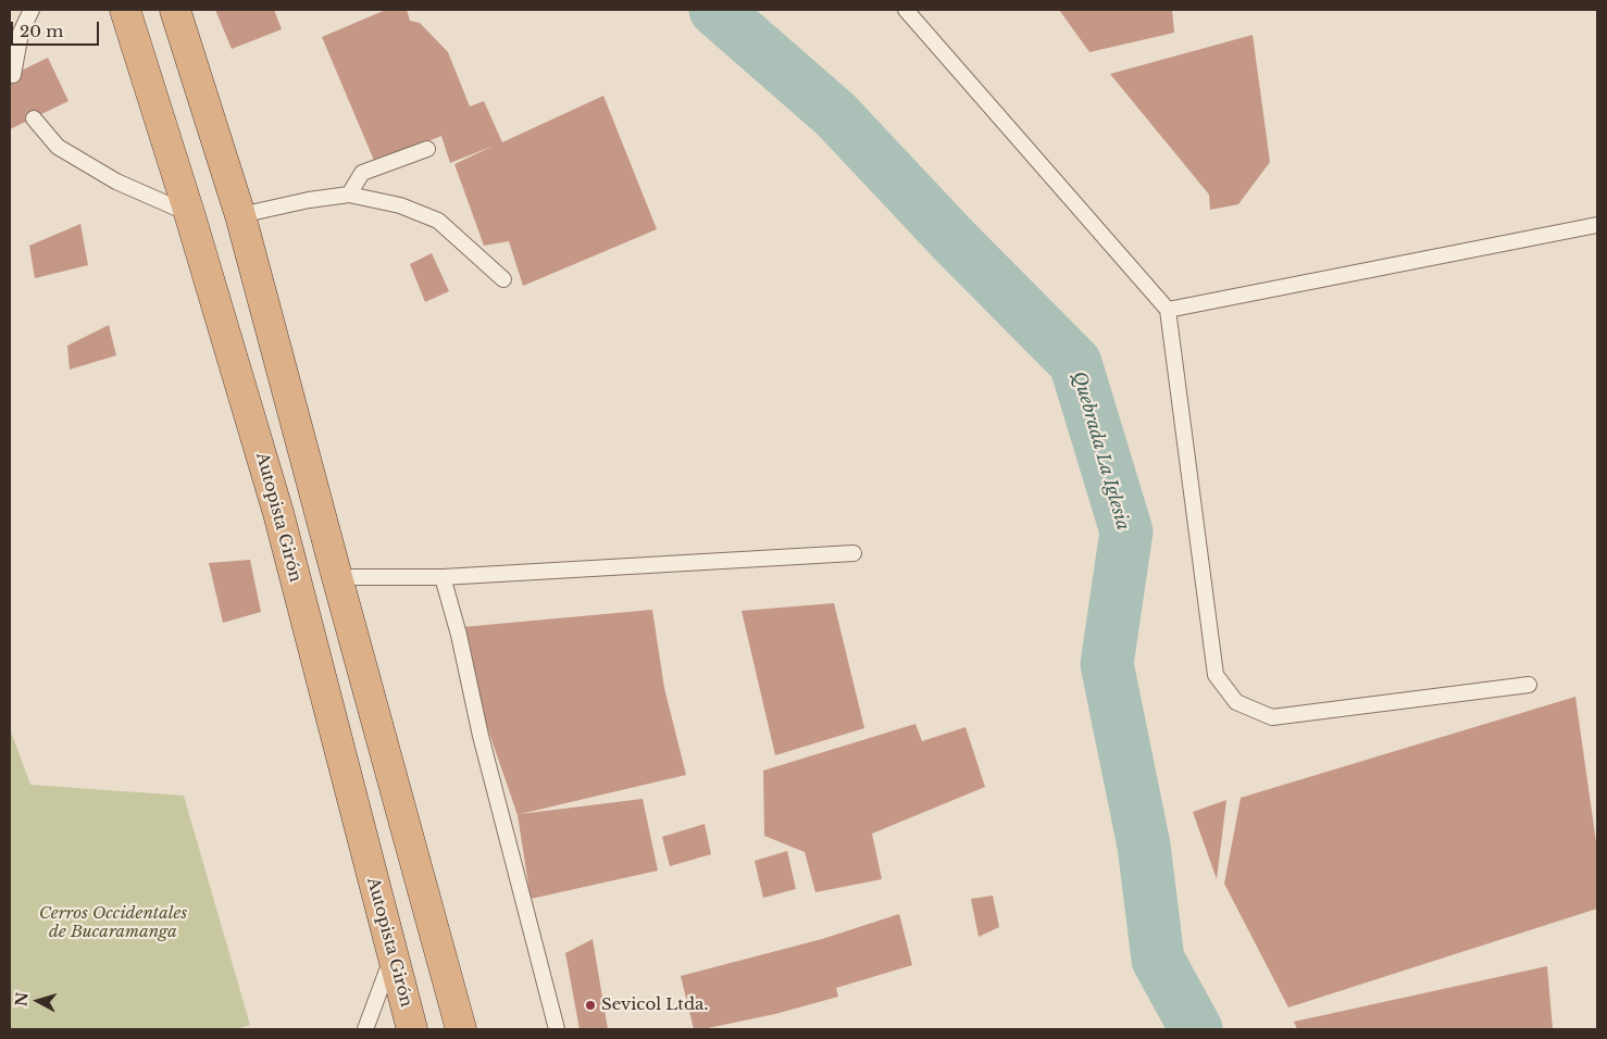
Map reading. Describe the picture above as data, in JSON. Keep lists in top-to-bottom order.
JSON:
{
  "streets": {
    "highway": ["Autopista Girón"]
  },
  "water": ["Quebrada La Iglesia"],
  "parks": ["Cerros Occidentales de Bucaramanga"],
  "places": ["Sevicol Ltda."],
  "scale_bar": "20 m",
  "north": "left"
}
